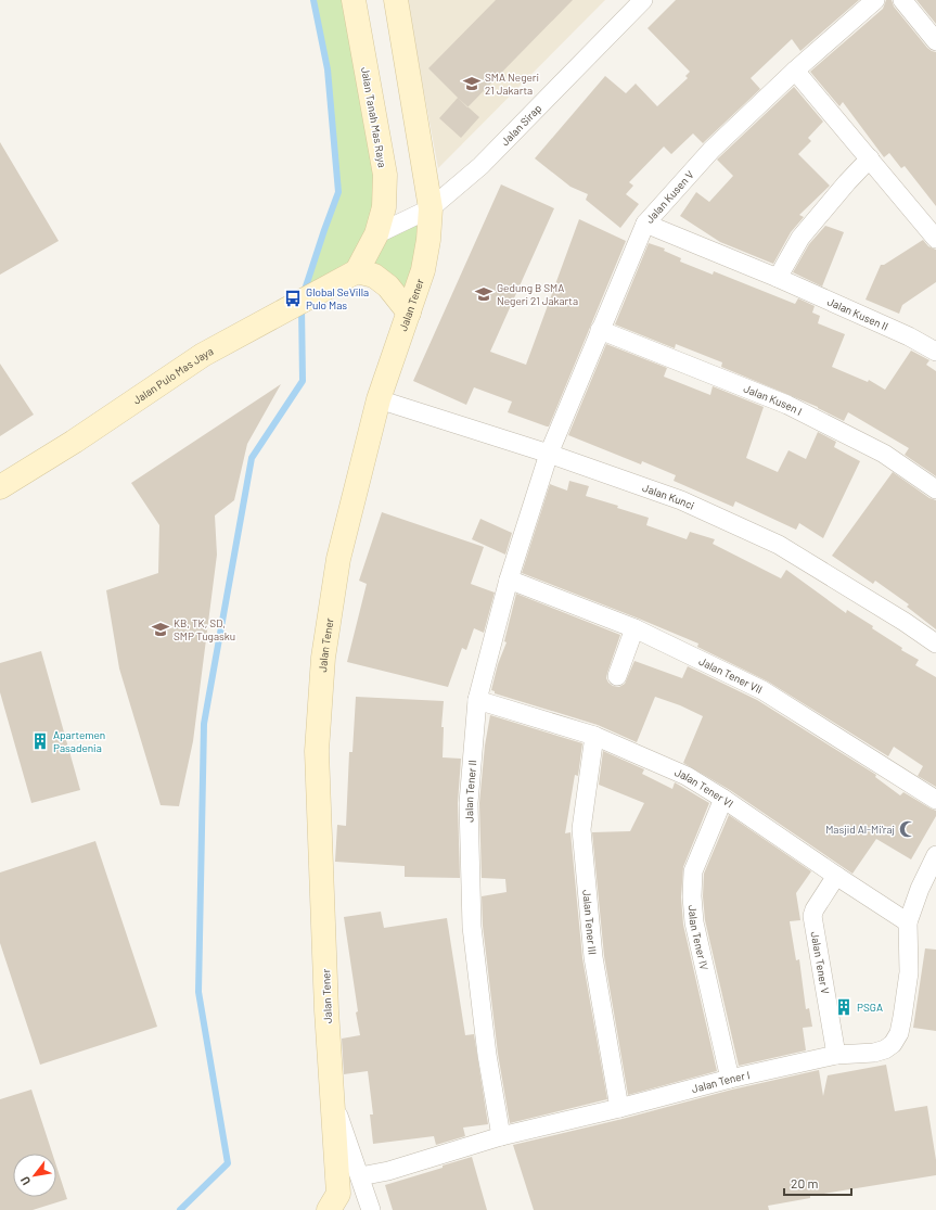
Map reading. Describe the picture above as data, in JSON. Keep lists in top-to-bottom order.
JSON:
{
  "streets": {
    "street": [
      "Jalan Tanah Mas Raya",
      "Jalan Sirap",
      "Jalan Kusen V",
      "Jalan Tener",
      "Jalan Kusen II",
      "Jalan Pulo Mas Jaya",
      "Jalan Kusen I",
      "Jalan Kunci",
      "Jalan Tener VII",
      "Jalan Tener VI",
      "Jalan Tener II",
      "Jalan Tener III",
      "Jalan Tener IV",
      "Jalan Tener V",
      "Jalan Tener I"
    ]
  },
  "crossings": [
    ["Jalan Tanah Mas Raya", "Jalan Sirap"],
    ["Jalan Tanah Mas Raya", "Jalan Pulo Mas Jaya"],
    ["Jalan Sirap", "Jalan Tener"],
    ["Jalan Kusen V", "Jalan Kusen II"],
    ["Jalan Kusen V", "Jalan Kusen I"],
    ["Jalan Kusen V", "Jalan Kunci"],
    ["Jalan Kusen V", "Jalan Tener II"],
    ["Jalan Tener", "Jalan Kunci"],
    ["Jalan Tener", "Jalan Tener I"],
    ["Jalan Kunci", "Jalan Tener II"],
    ["Jalan Tener VII", "Jalan Tener II"],
    ["Jalan Tener VI", "Jalan Tener II"],
    ["Jalan Tener VI", "Jalan Tener III"],
    ["Jalan Tener VI", "Jalan Tener IV"],
    ["Jalan Tener VI", "Jalan Tener V"],
    ["Jalan Tener VI", "Jalan Tener I"],
    ["Jalan Tener II", "Jalan Tener I"],
    ["Jalan Tener III", "Jalan Tener I"],
    ["Jalan Tener IV", "Jalan Tener I"],
    ["Jalan Tener V", "Jalan Tener I"]
  ],
  "places": {
    "school or university": ["SMA Negeri 21 Jakarta", "Gedung B SMA Negeri 21 Jakarta", "KB, TK, SD, SMP Tugasku"],
    "bus stop": ["Global SeVilla Pulo Mas"],
    "building": ["Apartemen Pasadenia", "PSGA"],
    "mosque": ["Masjid Al-Mi'raj"]
  },
  "scale_bar": "20 m",
  "north": "bottom left"
}
